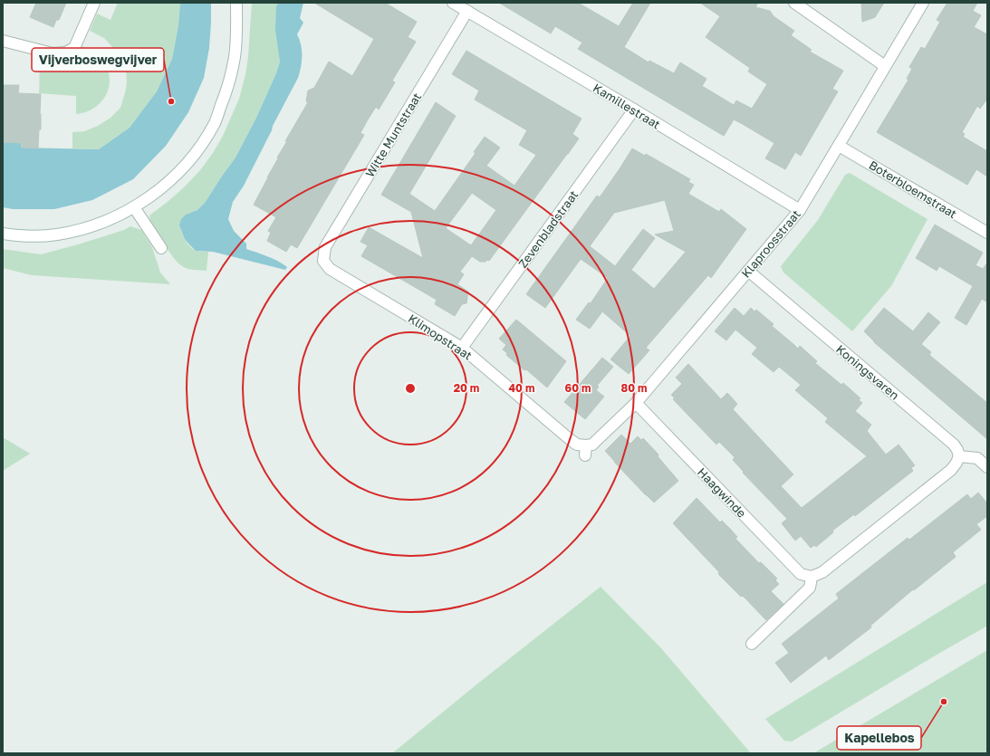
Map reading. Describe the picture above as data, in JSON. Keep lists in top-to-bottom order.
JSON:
{
  "streets": {
    "street": [
      "Kamillestraat",
      "Witte Muntstraat",
      "Boterbloemstraat",
      "Zevenbladstraat",
      "Klaproosstraat",
      "Klimopstraat",
      "Koningsvaren",
      "Haagwinde"
    ]
  },
  "crossings": [
    ["Kamillestraat", "Witte Muntstraat"],
    ["Kamillestraat", "Zevenbladstraat"],
    ["Kamillestraat", "Klaproosstraat"],
    ["Witte Muntstraat", "Klimopstraat"],
    ["Boterbloemstraat", "Klaproosstraat"],
    ["Zevenbladstraat", "Klimopstraat"],
    ["Klaproosstraat", "Klimopstraat"],
    ["Klaproosstraat", "Koningsvaren"],
    ["Klaproosstraat", "Haagwinde"]
  ],
  "places": ["Vijverboswegvijver", "Kapellebos"],
  "rings": [
    "20 m",
    "40 m",
    "60 m",
    "80 m"
  ]
}
